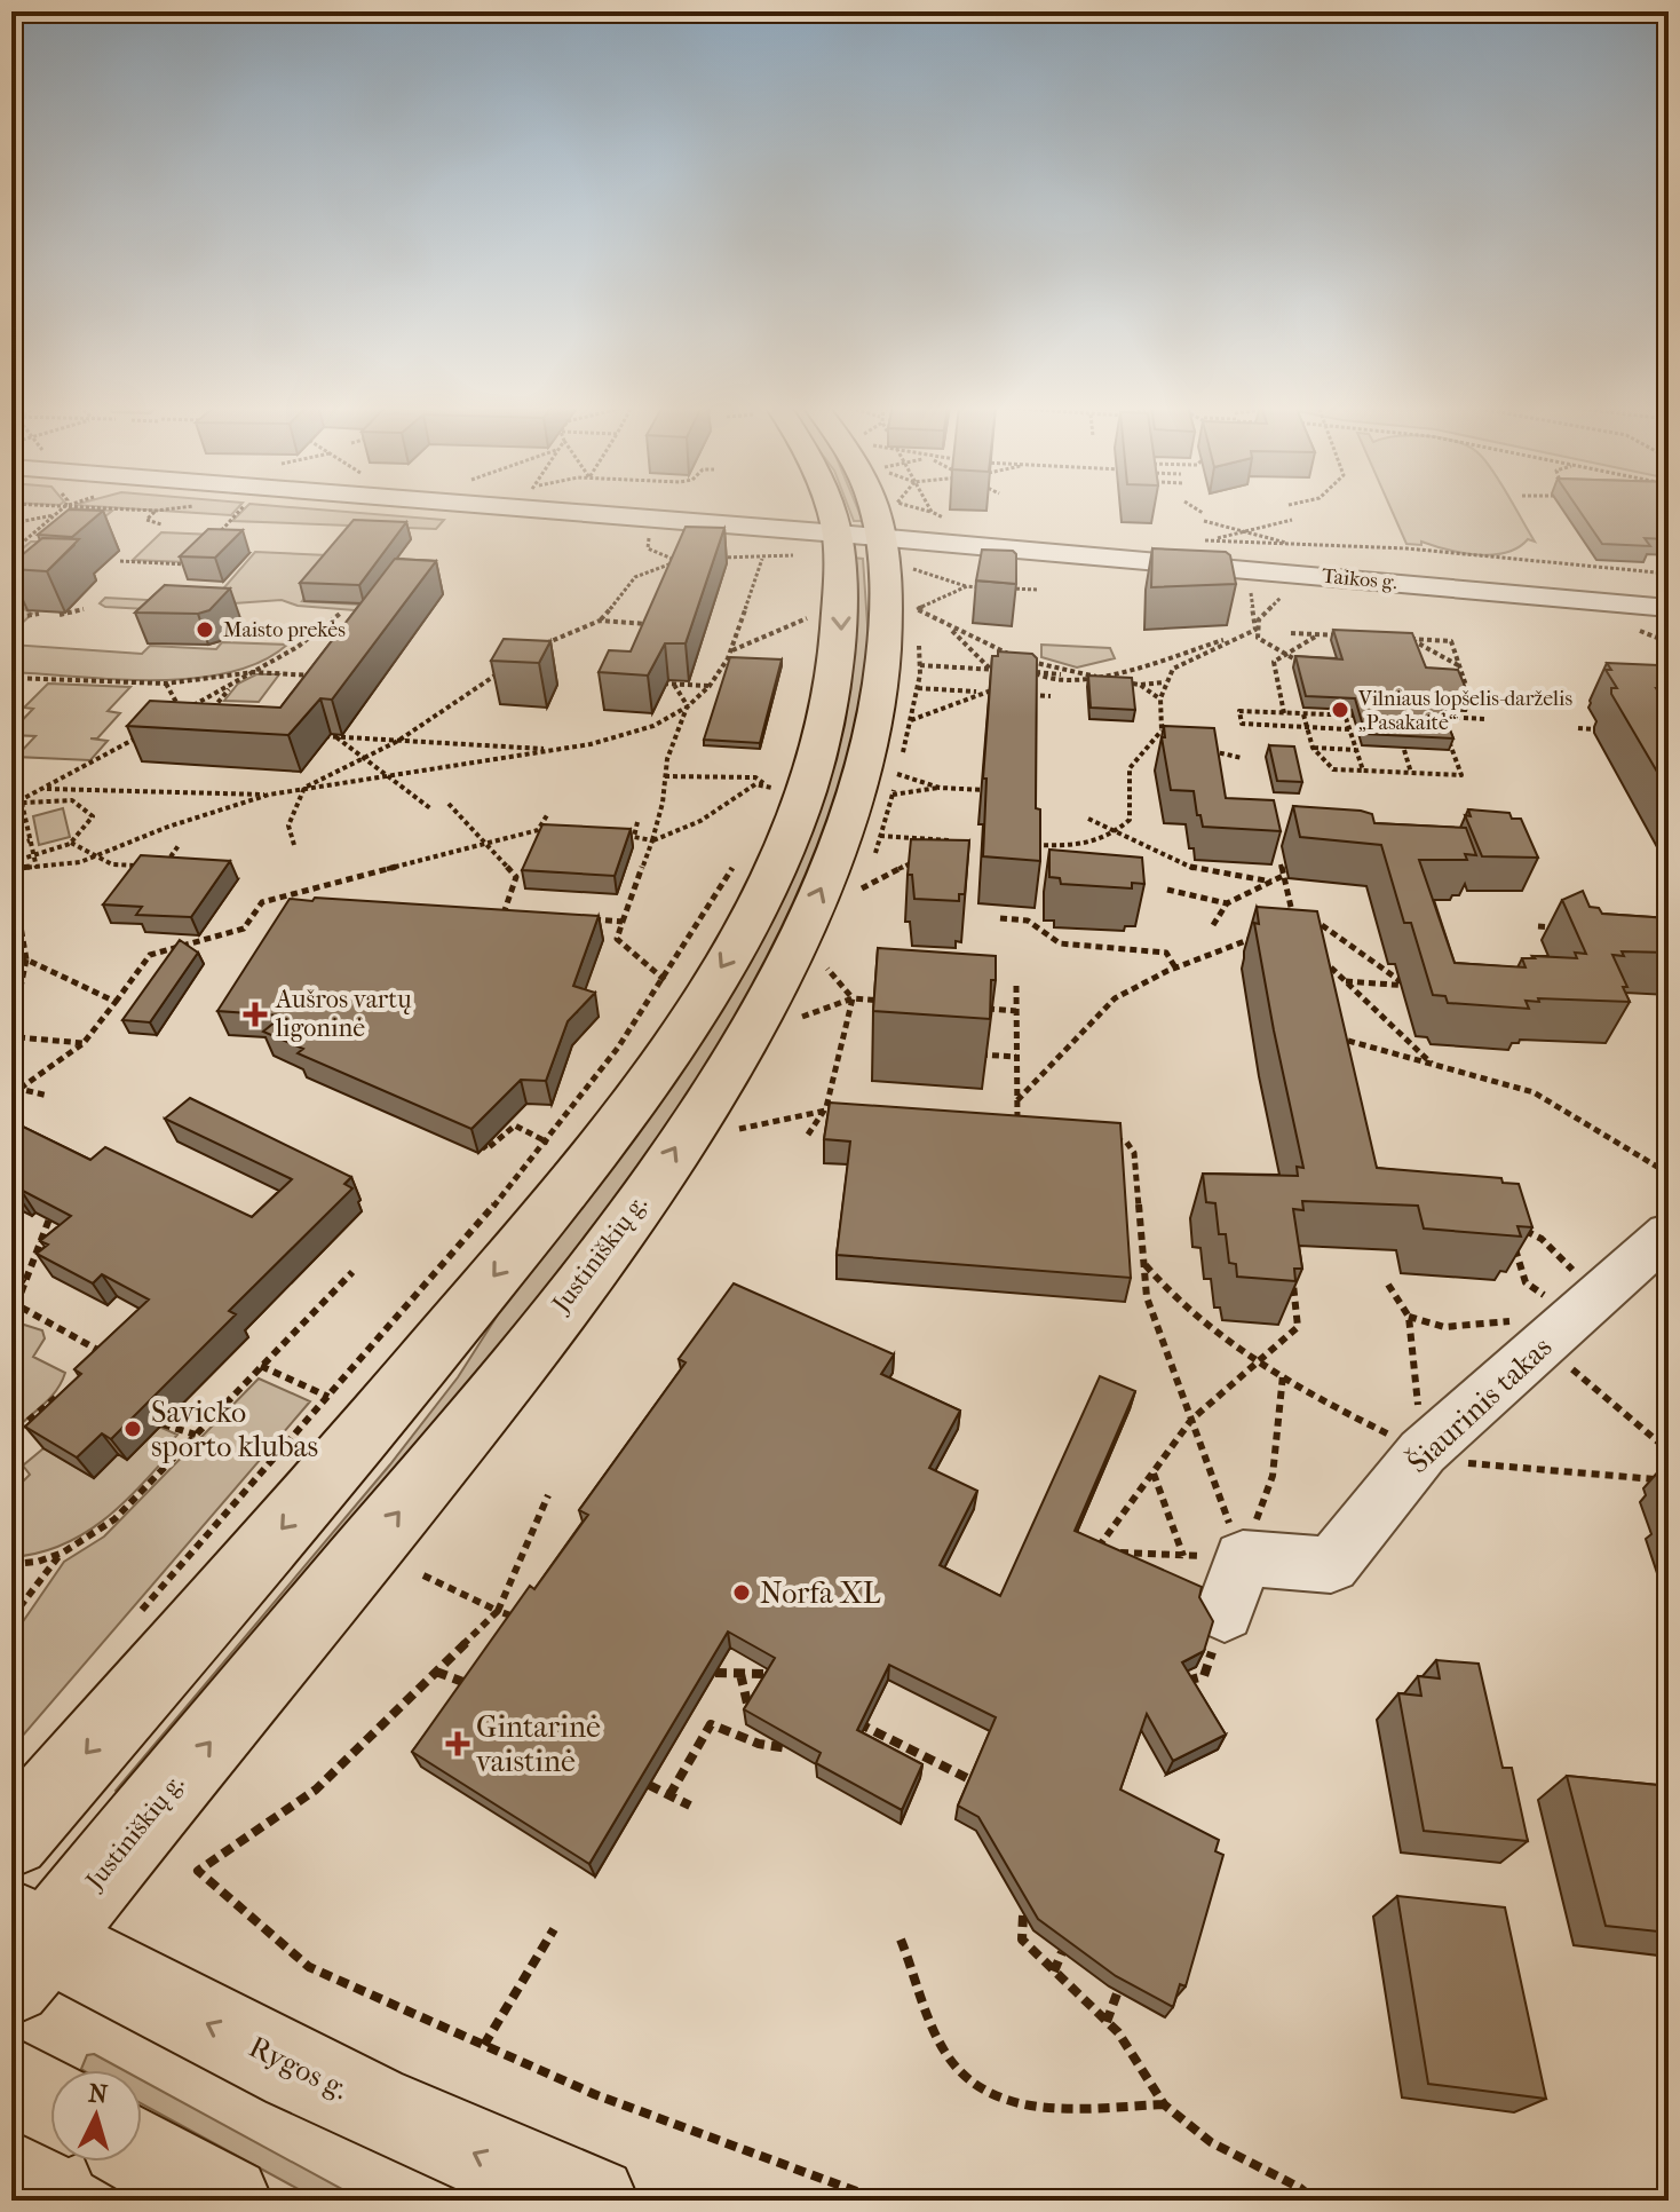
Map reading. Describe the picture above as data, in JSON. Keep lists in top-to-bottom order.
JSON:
{
  "streets": {
    "main road": ["Justiniškių g.", "Rygos g."],
    "street": ["Taikos g.", "Šiaurinis takas"]
  },
  "crossings": [
    ["Taikos g.", "Justiniškių g."],
    ["Justiniškių g.", "Rygos g."]
  ],
  "one_way": ["Rygos g."],
  "places": {
    "other": [
      "Maisto prekės",
      "Vilniaus lopšelis-darželis „Pasakaitė“",
      "Savicko sporto klubas",
      "Norfa XL"
    ],
    "health": ["Aušros vartų ligoninė", "Gintarinė vaistinė"]
  },
  "north": "top"
}
